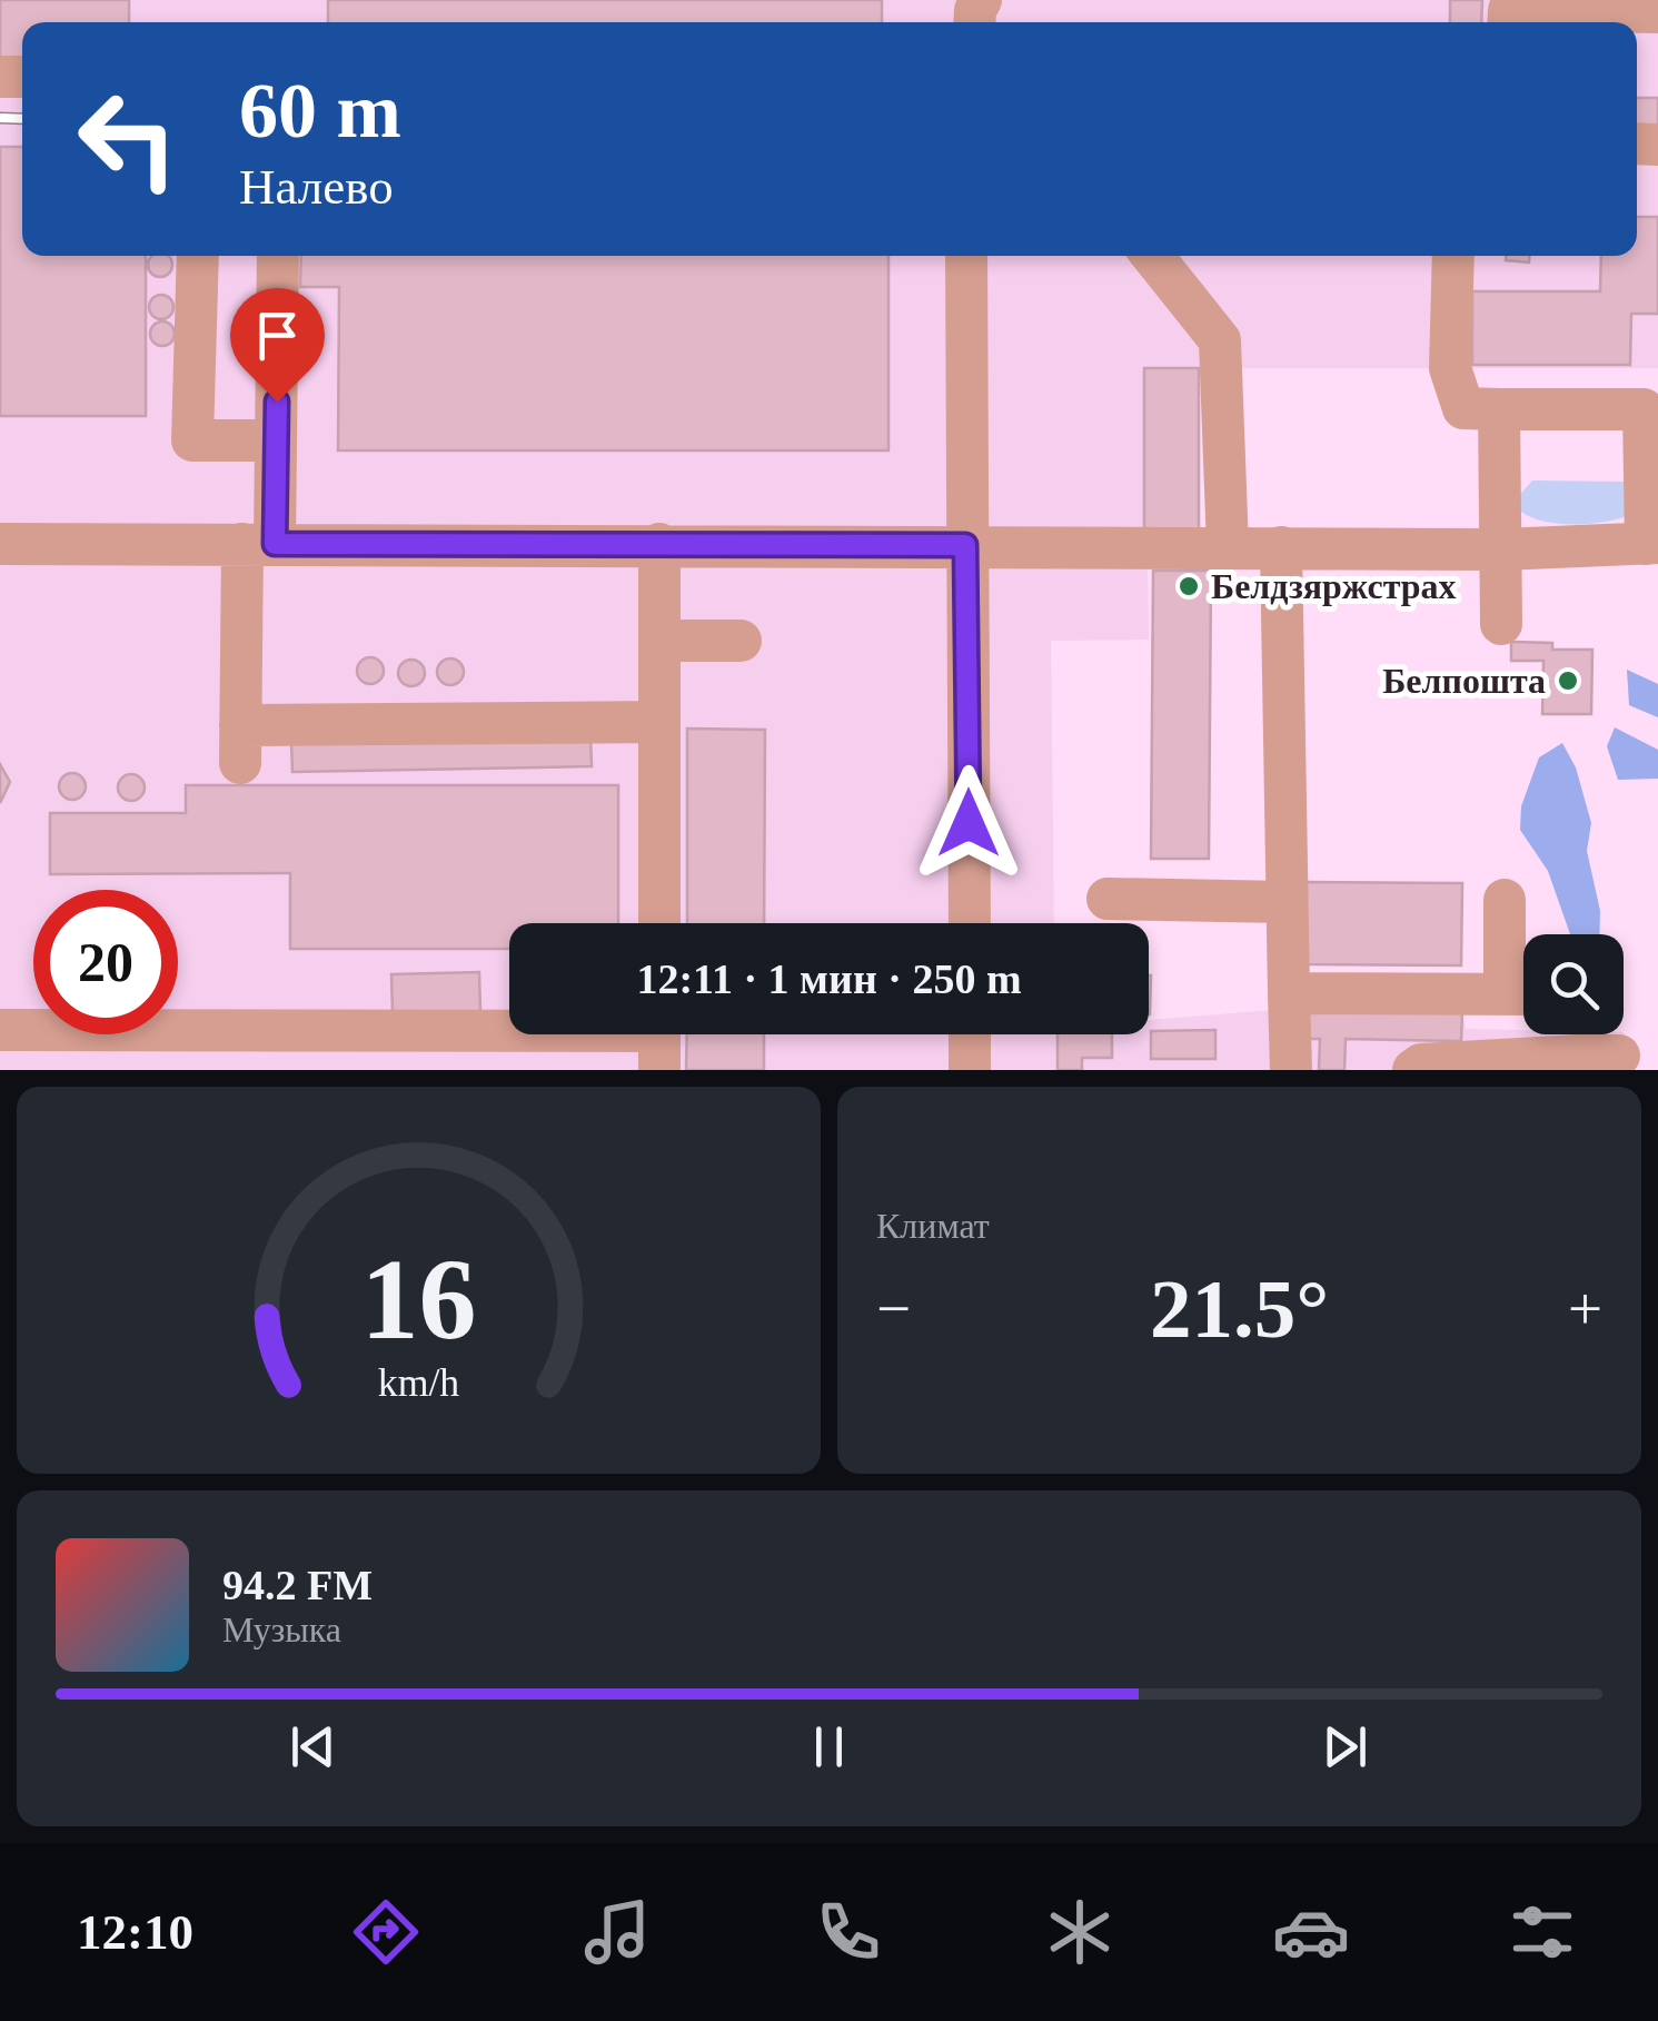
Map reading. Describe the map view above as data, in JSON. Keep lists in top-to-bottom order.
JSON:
{
  "places": ["Белдзяржстрах", "Белпошта"],
  "page": {
    "turn": ["60 m", "Налево"],
    "limit": "20",
    "trip": "12:11 · 1 мин · 250 m",
    "tile": "Климат",
    "heat": ["−", "21.5°", "+"],
    "song": ["94.2 FM", "Музыка"],
    "tabs": "12:10",
    "gauge": ["16", "km/h"]
  }
}
